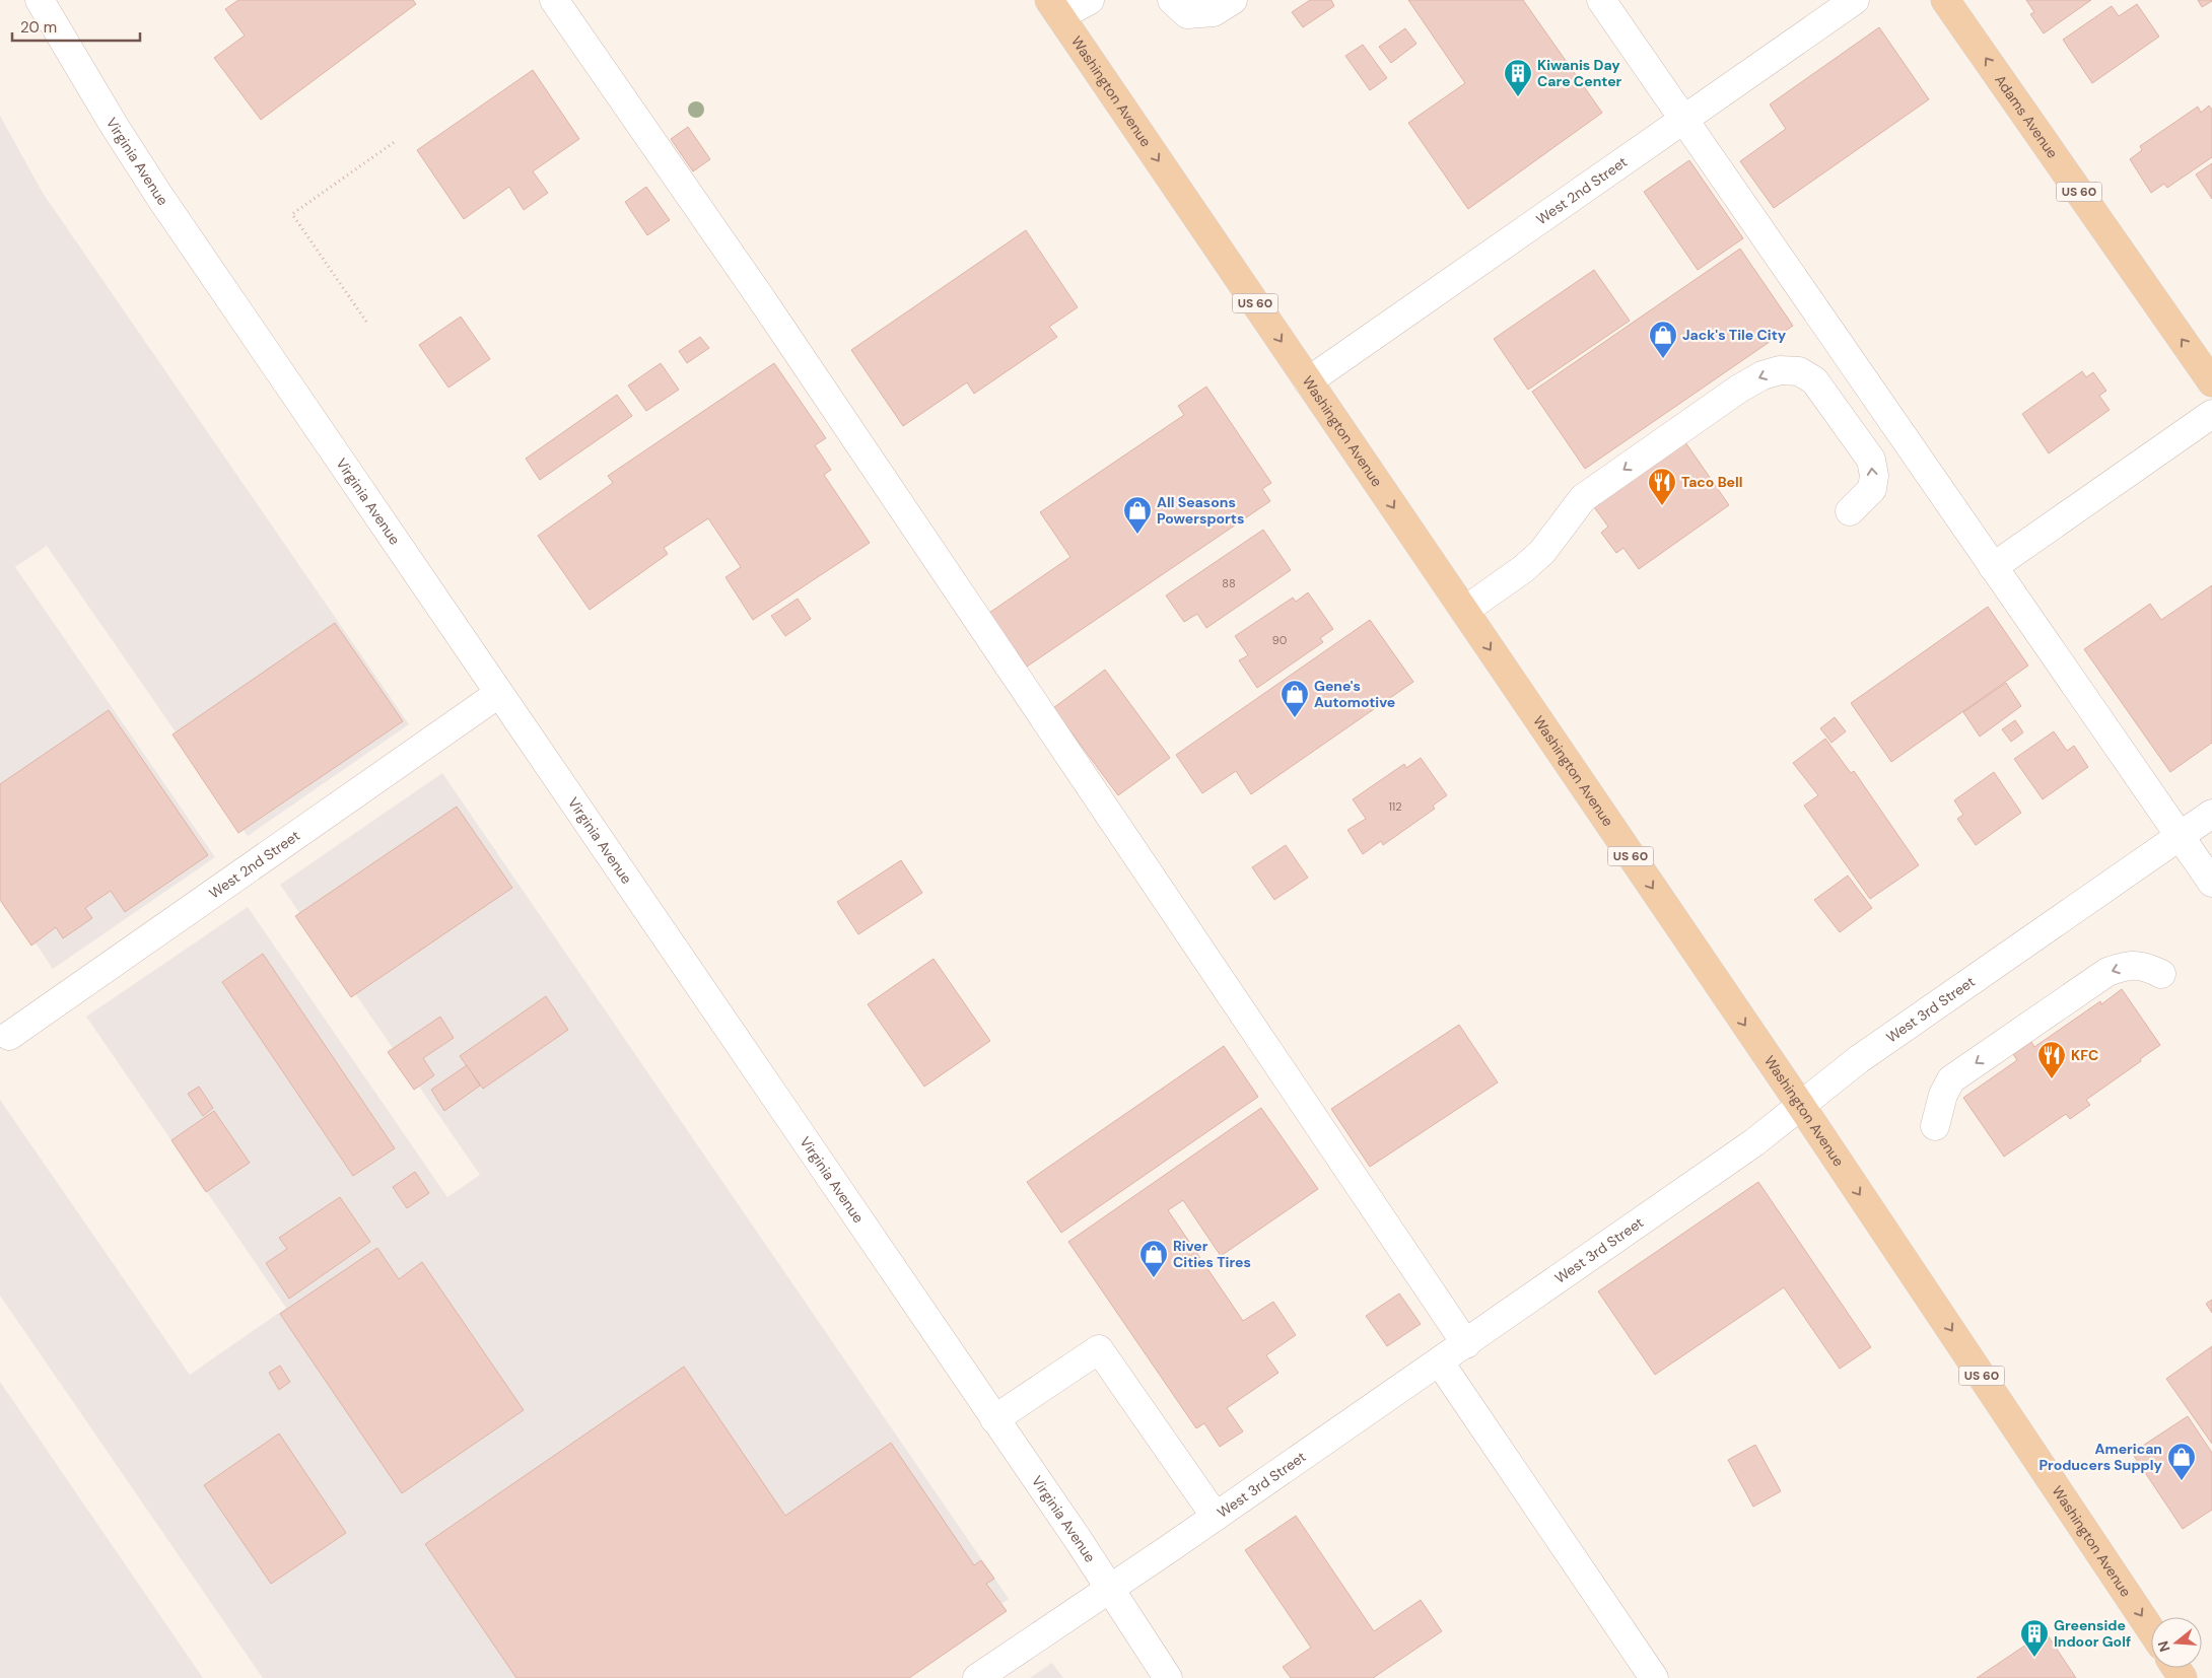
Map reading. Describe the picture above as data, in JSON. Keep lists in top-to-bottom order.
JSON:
{
  "streets": {
    "main road": ["Washington Avenue", "Adams Avenue", "US 60"],
    "street": ["Virginia Avenue", "West 2nd Street", "West 3rd Street"]
  },
  "crossings": [
    ["Washington Avenue", "West 2nd Street"],
    ["Washington Avenue", "West 3rd Street"],
    ["Virginia Avenue", "West 2nd Street"],
    ["Virginia Avenue", "West 3rd Street"]
  ],
  "one_way": ["Washington Avenue", "Adams Avenue"],
  "places": {
    "building": ["Kiwanis Day Care Center", "Greenside Indoor Golf"],
    "shop": [
      "Jack's Tile City",
      "All Seasons Powersports",
      "Gene's Automotive",
      "River Cities Tires",
      "American Producers Supply"
    ],
    "restaurant": ["Taco Bell", "KFC"]
  },
  "house_numbers": ["88", "90", "112"],
  "scale_bar": "20 m",
  "north": "left"
}
